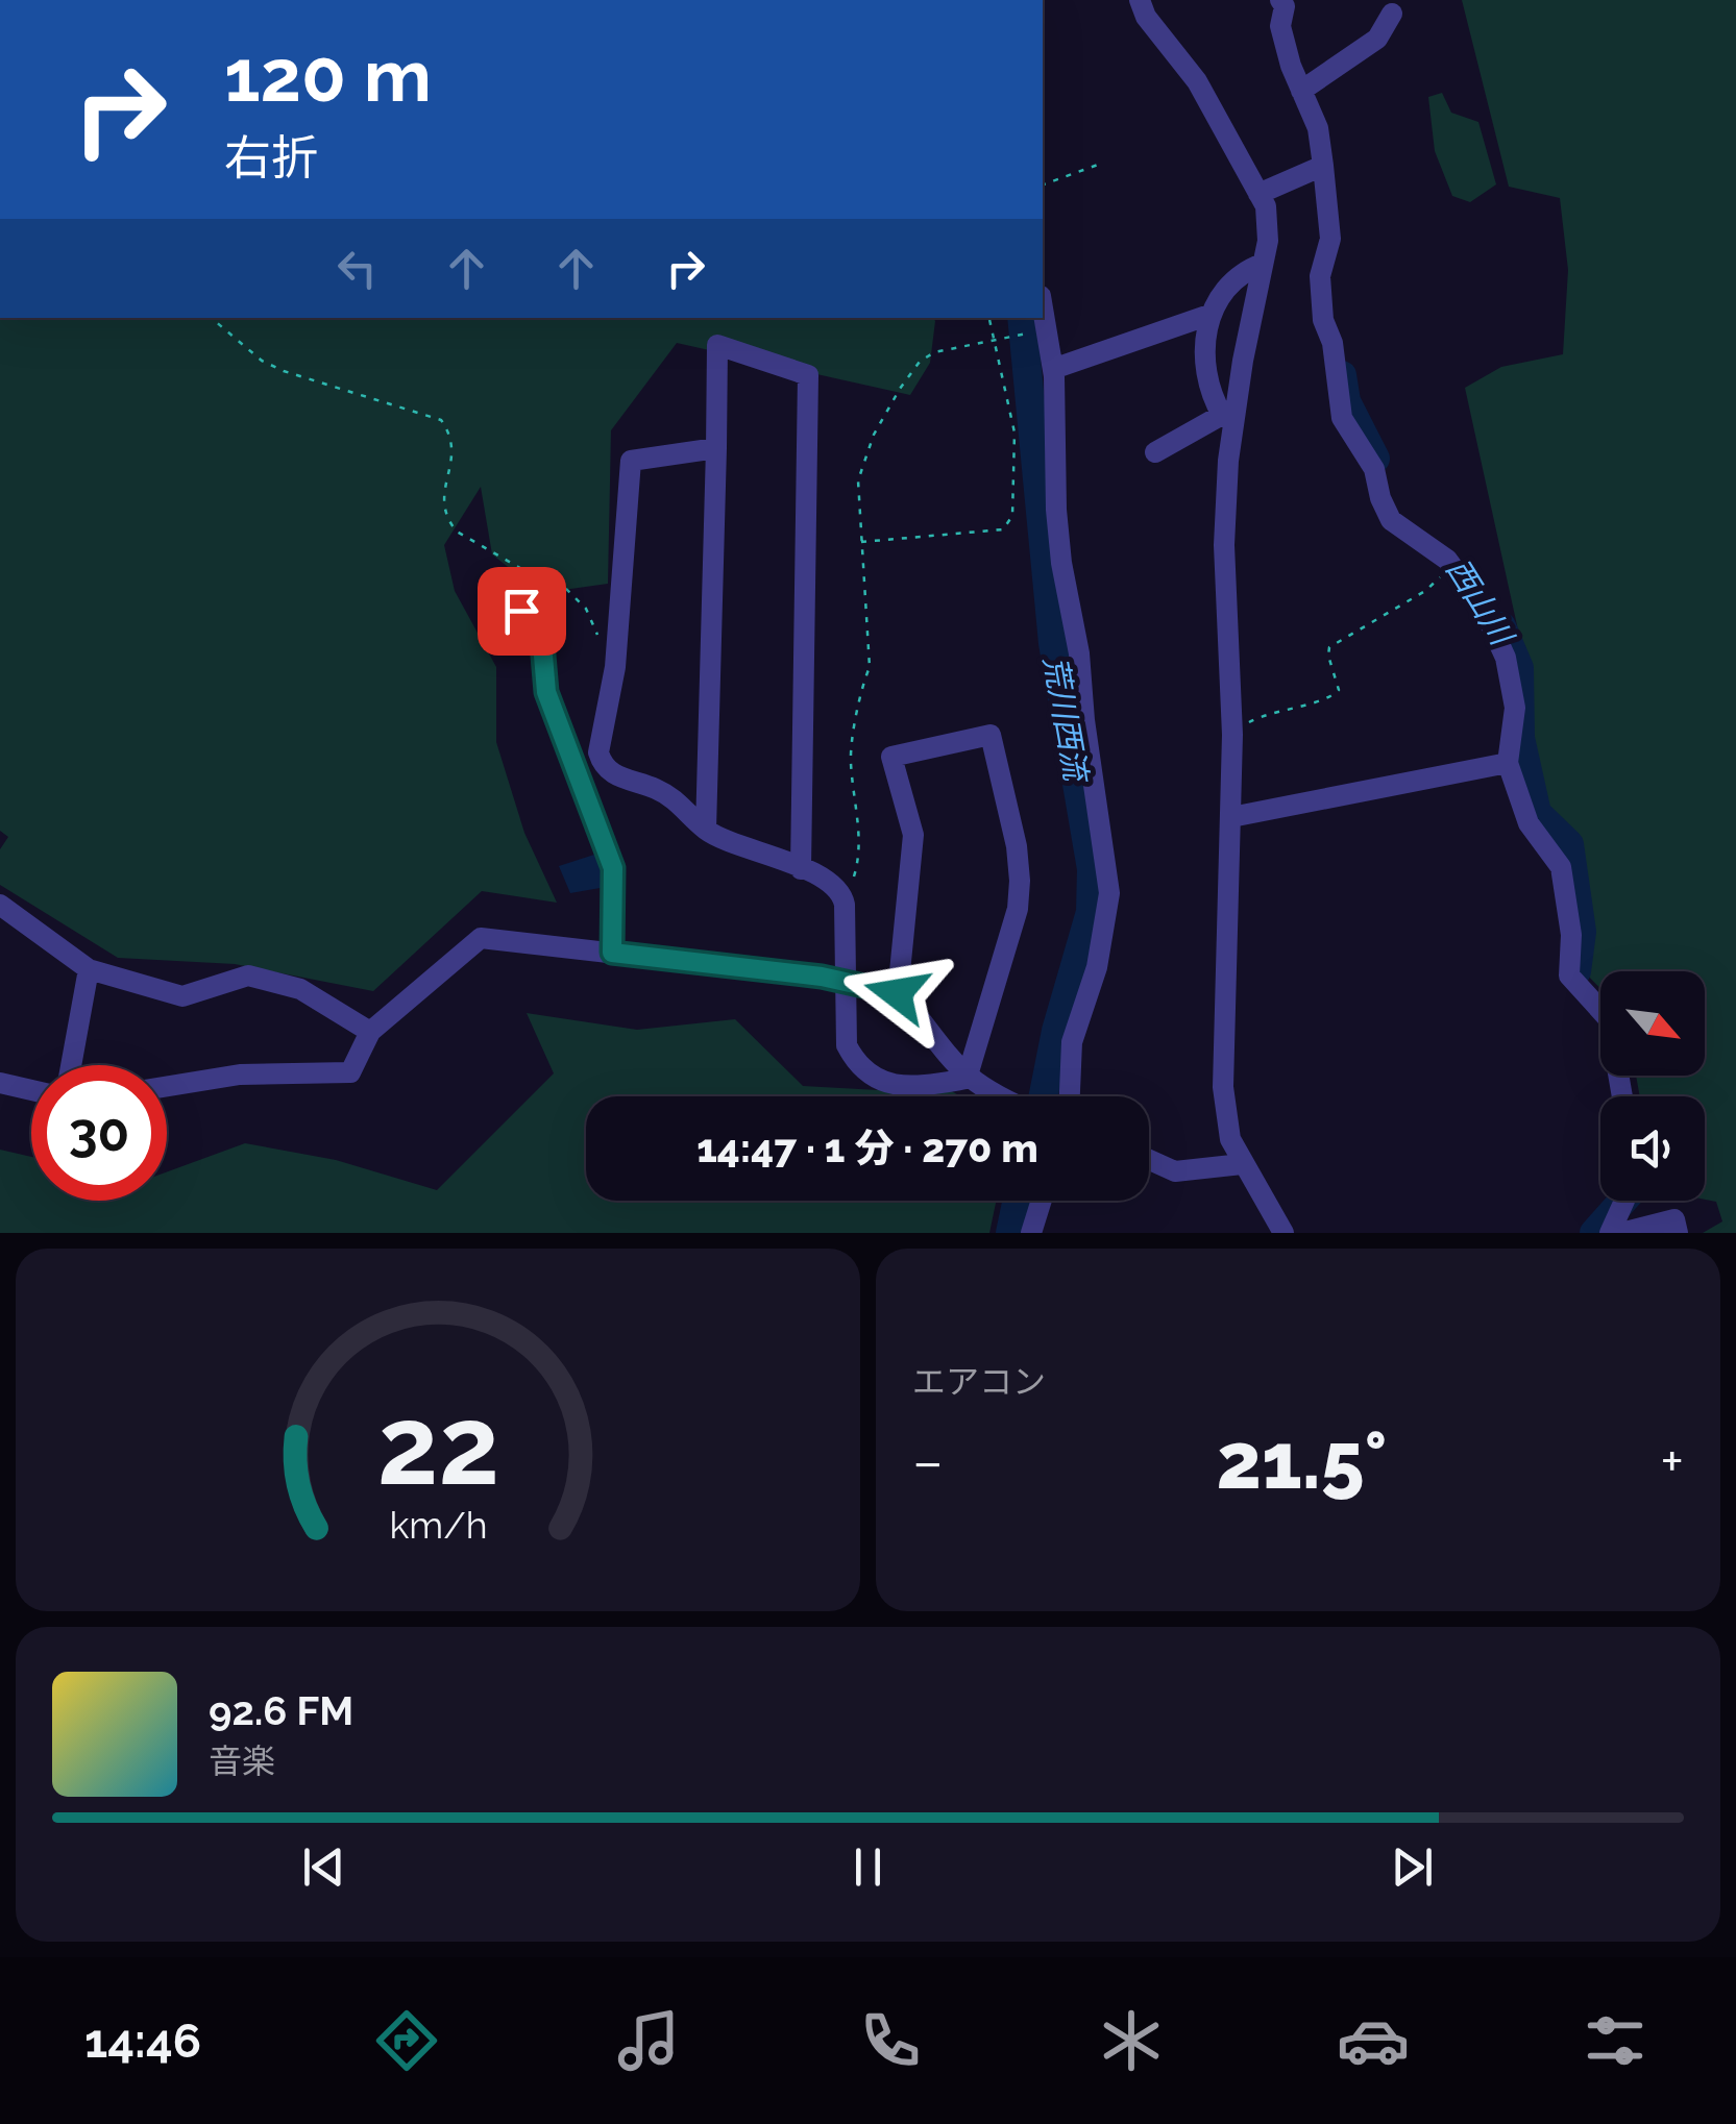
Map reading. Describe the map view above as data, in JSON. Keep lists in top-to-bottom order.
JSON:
{
  "water": ["西山川", "荒川西流"],
  "north": "bottom right",
  "page": {
    "turn": ["120 m", "右折"],
    "limit": "30",
    "trip": "14:47 · 1 分 · 270 m",
    "tile": "エアコン",
    "heat": ["−", "21.5°", "+"],
    "song": ["92.6 FM", "音楽"],
    "tabs": "14:46",
    "gauge": ["22", "km/h"]
  }
}
